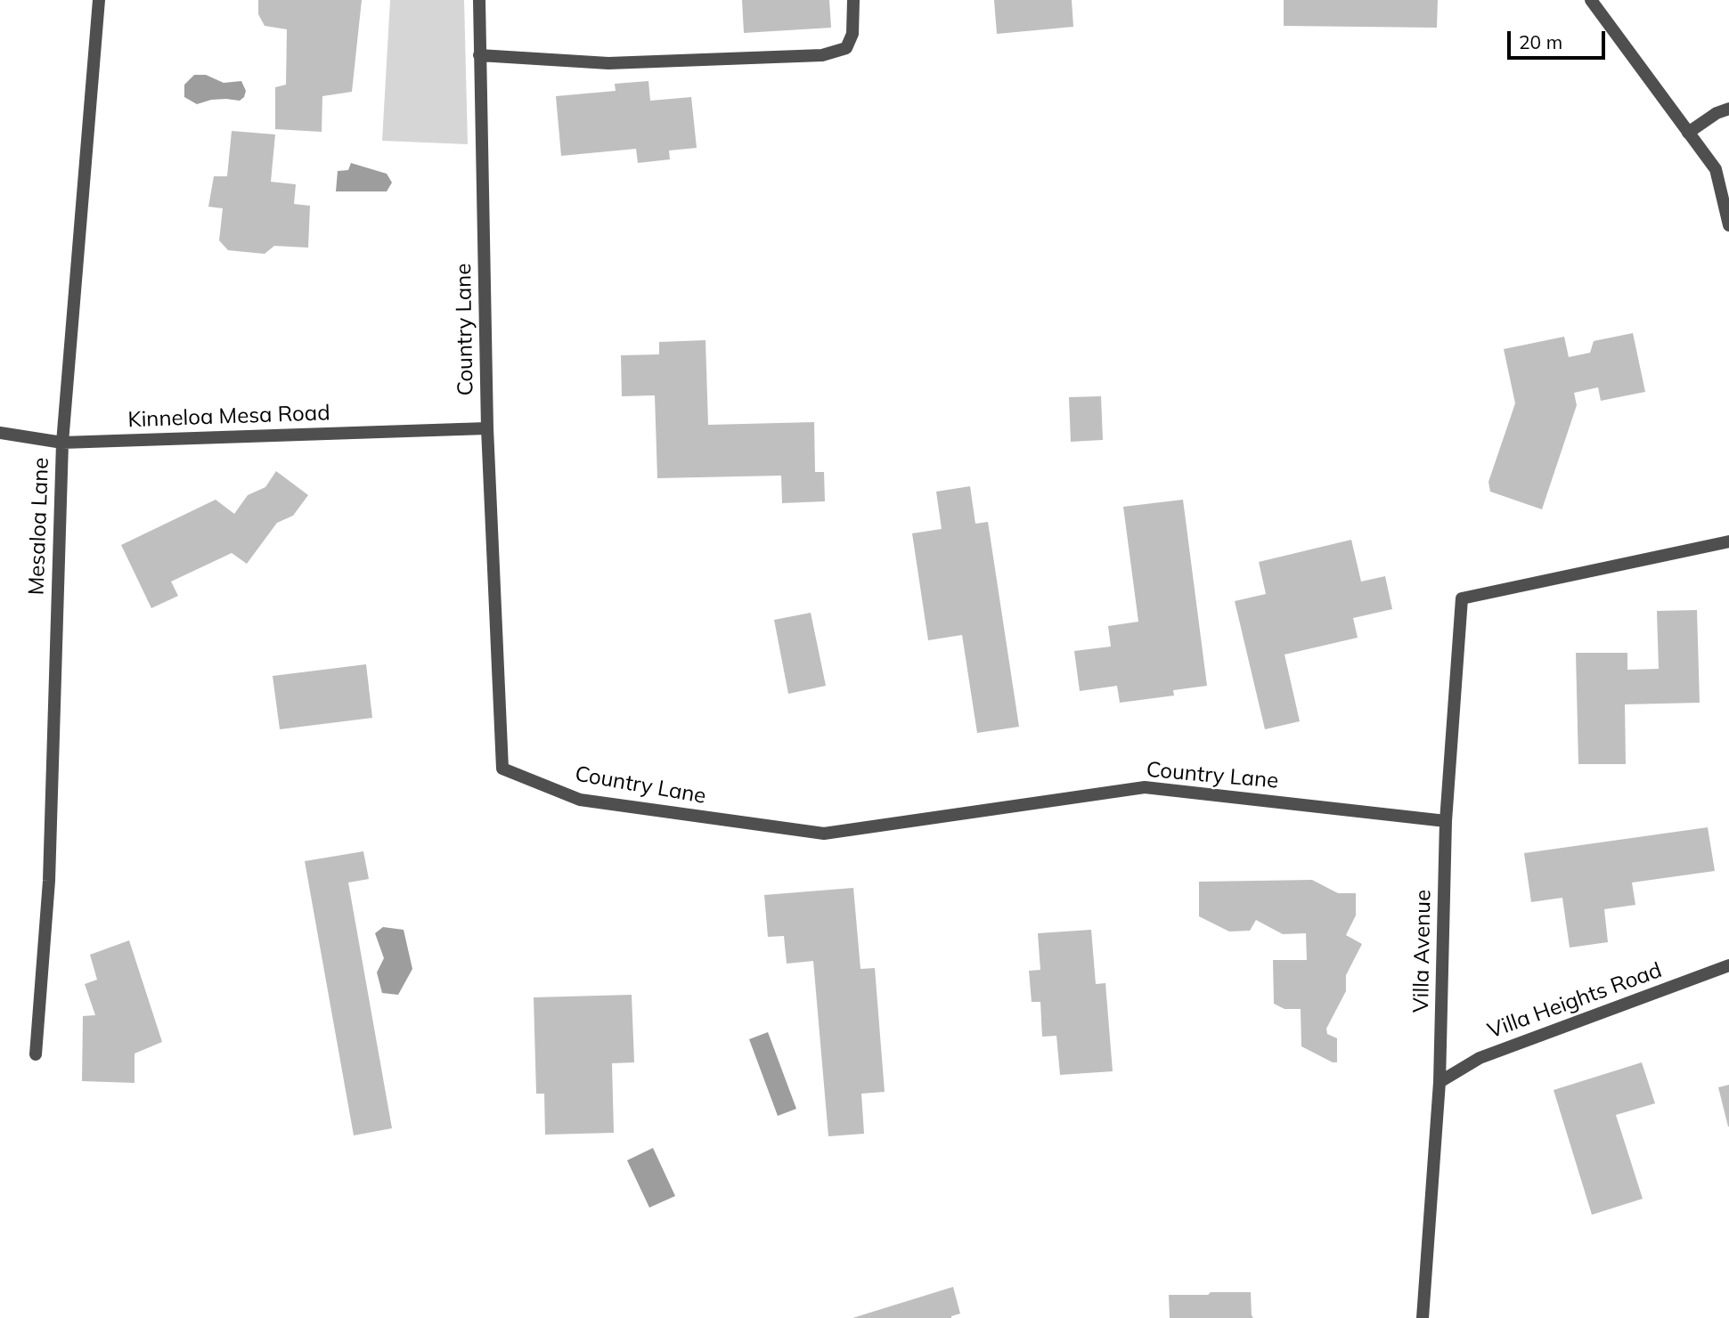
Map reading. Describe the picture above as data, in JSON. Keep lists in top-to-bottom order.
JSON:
{
  "streets": {
    "street": [
      "Country Lane",
      "Kinneloa Mesa Road",
      "Mesaloa Lane",
      "Villa Avenue",
      "Villa Heights Road"
    ]
  },
  "crossings": [
    ["Country Lane", "Kinneloa Mesa Road"],
    ["Country Lane", "Villa Avenue"],
    ["Kinneloa Mesa Road", "Mesaloa Lane"],
    ["Villa Avenue", "Villa Heights Road"]
  ],
  "scale_bar": "20 m"
}
